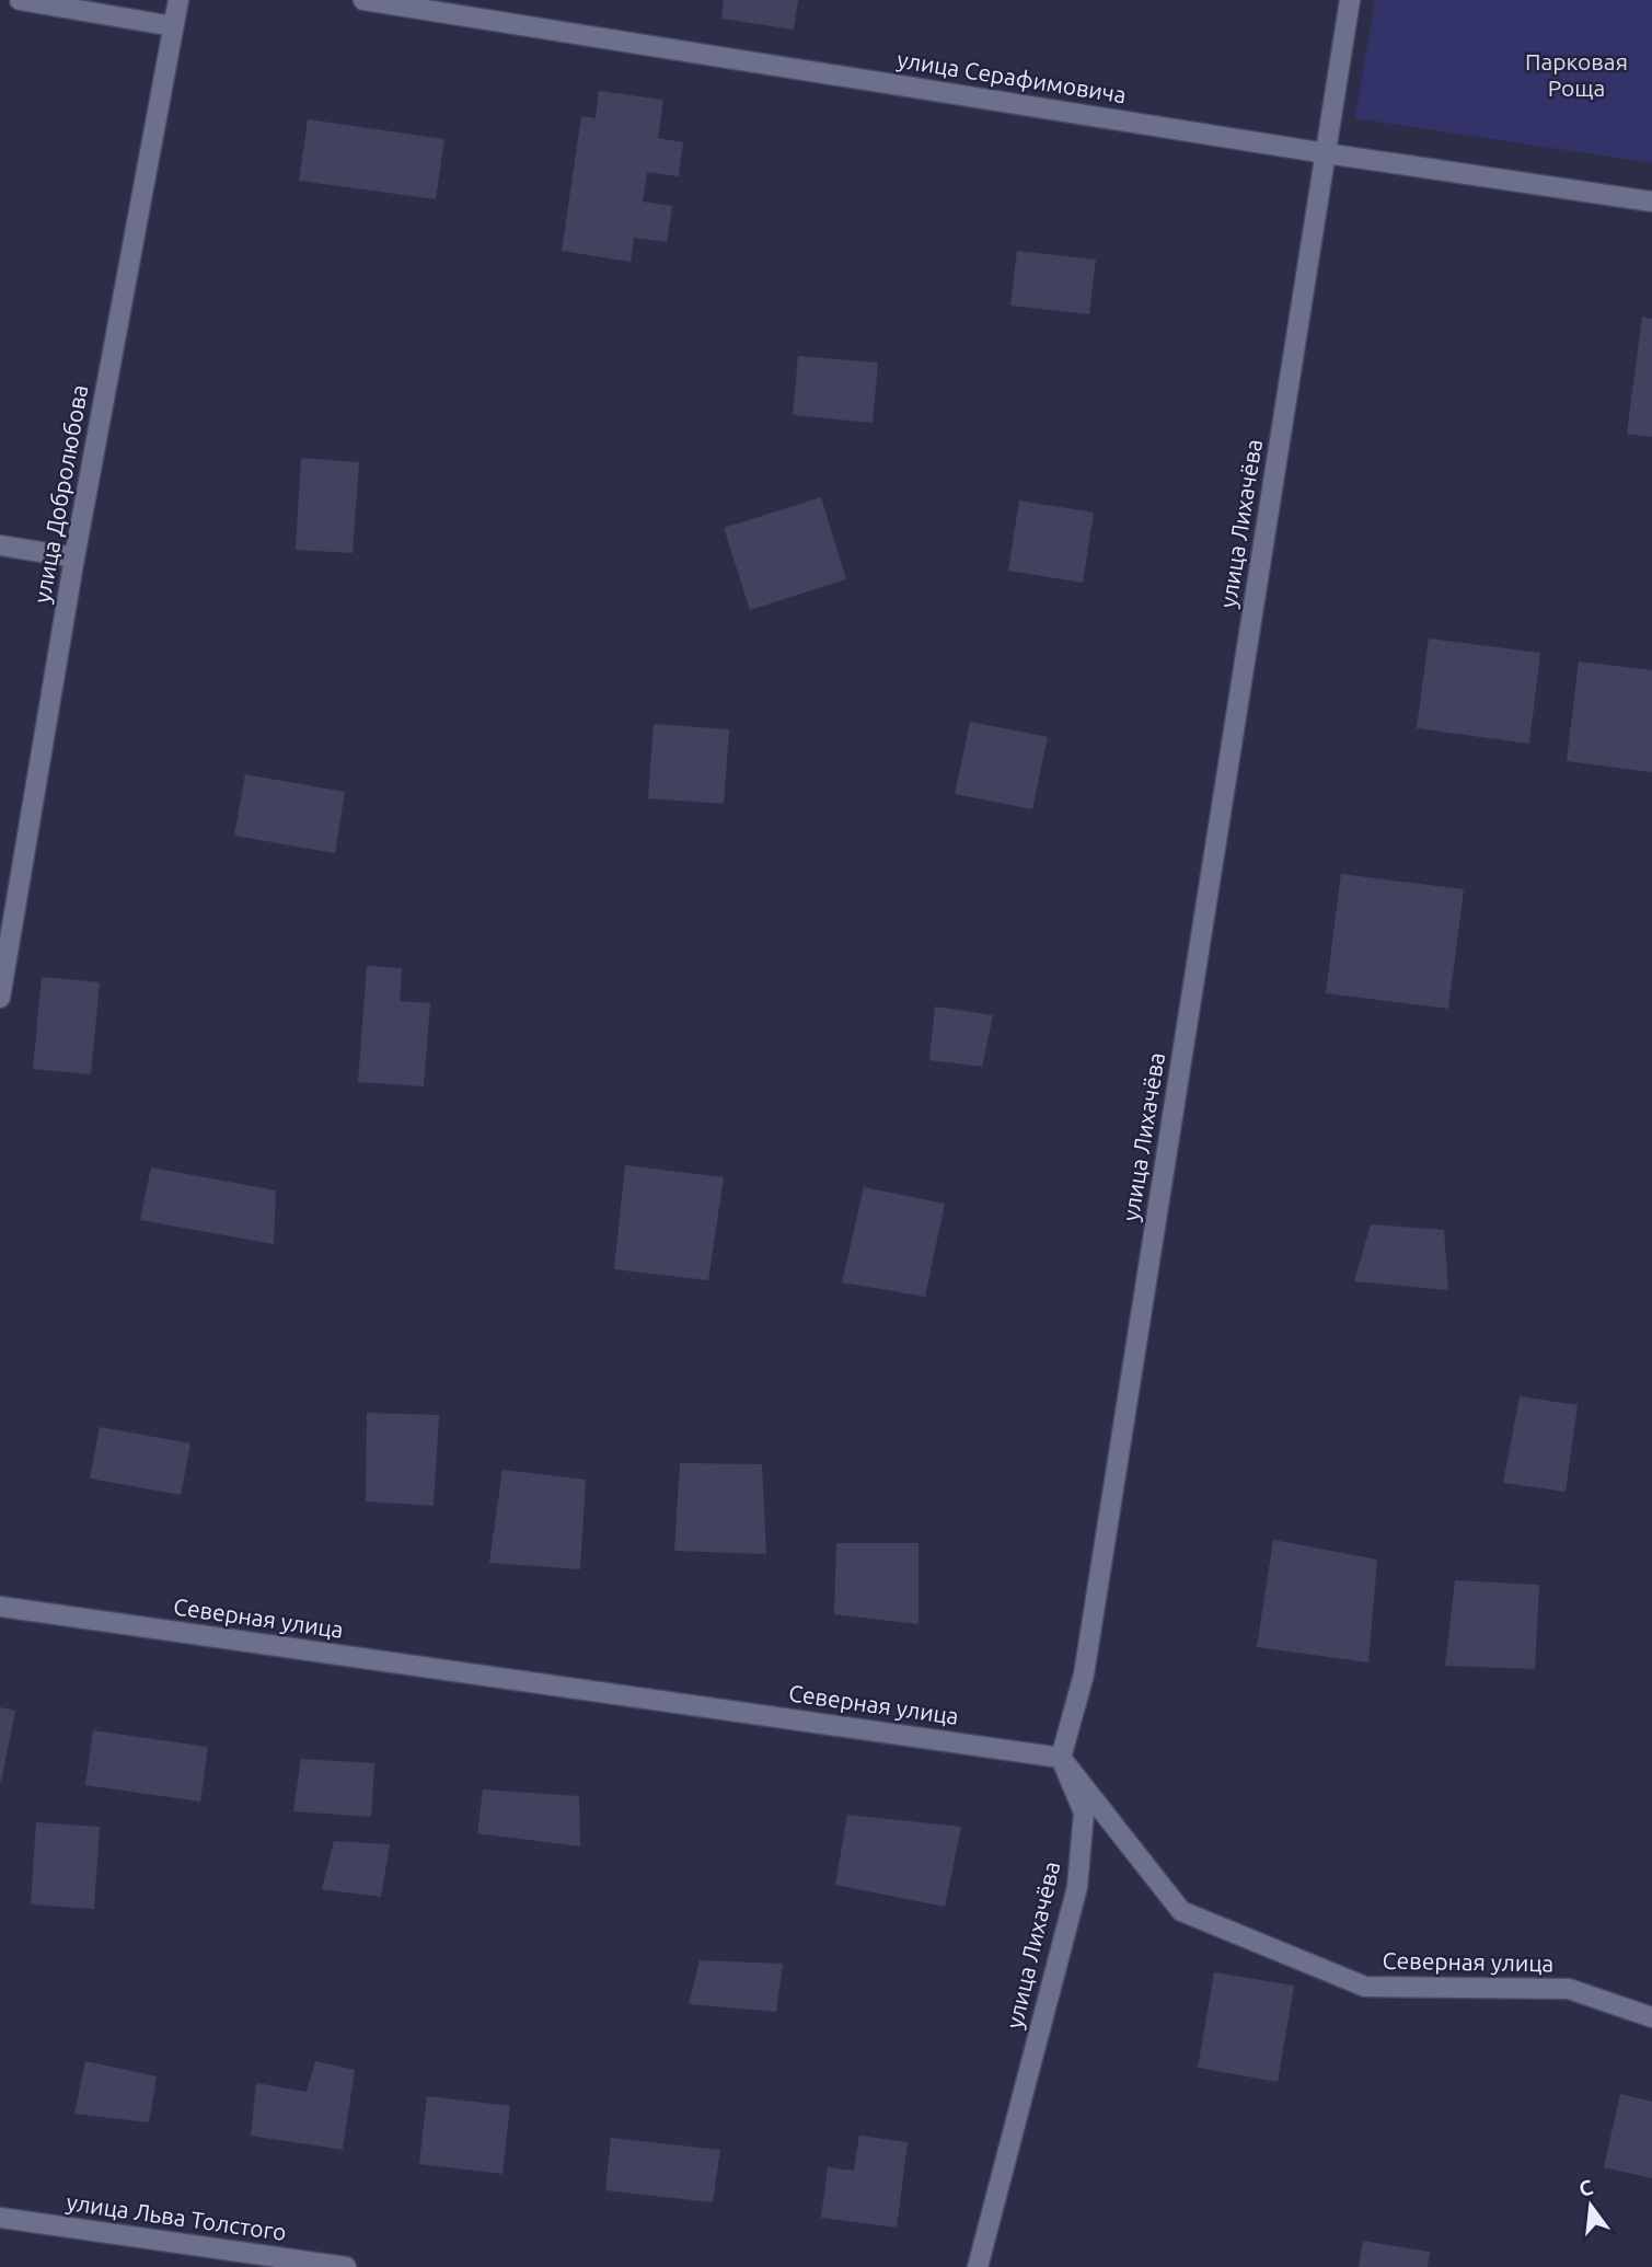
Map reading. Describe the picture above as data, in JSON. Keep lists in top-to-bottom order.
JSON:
{
  "streets": {
    "street": [
      "улица Серафимовича",
      "улица Добролюбова",
      "улица Лихачёва",
      "Северная улица",
      "улица Льва Толстого"
    ]
  },
  "crossings": [
    ["улица Серафимовича", "улица Лихачёва"],
    ["улица Лихачёва", "Северная улица"]
  ],
  "parks": ["Парковая Роща"],
  "north": "top"
}
